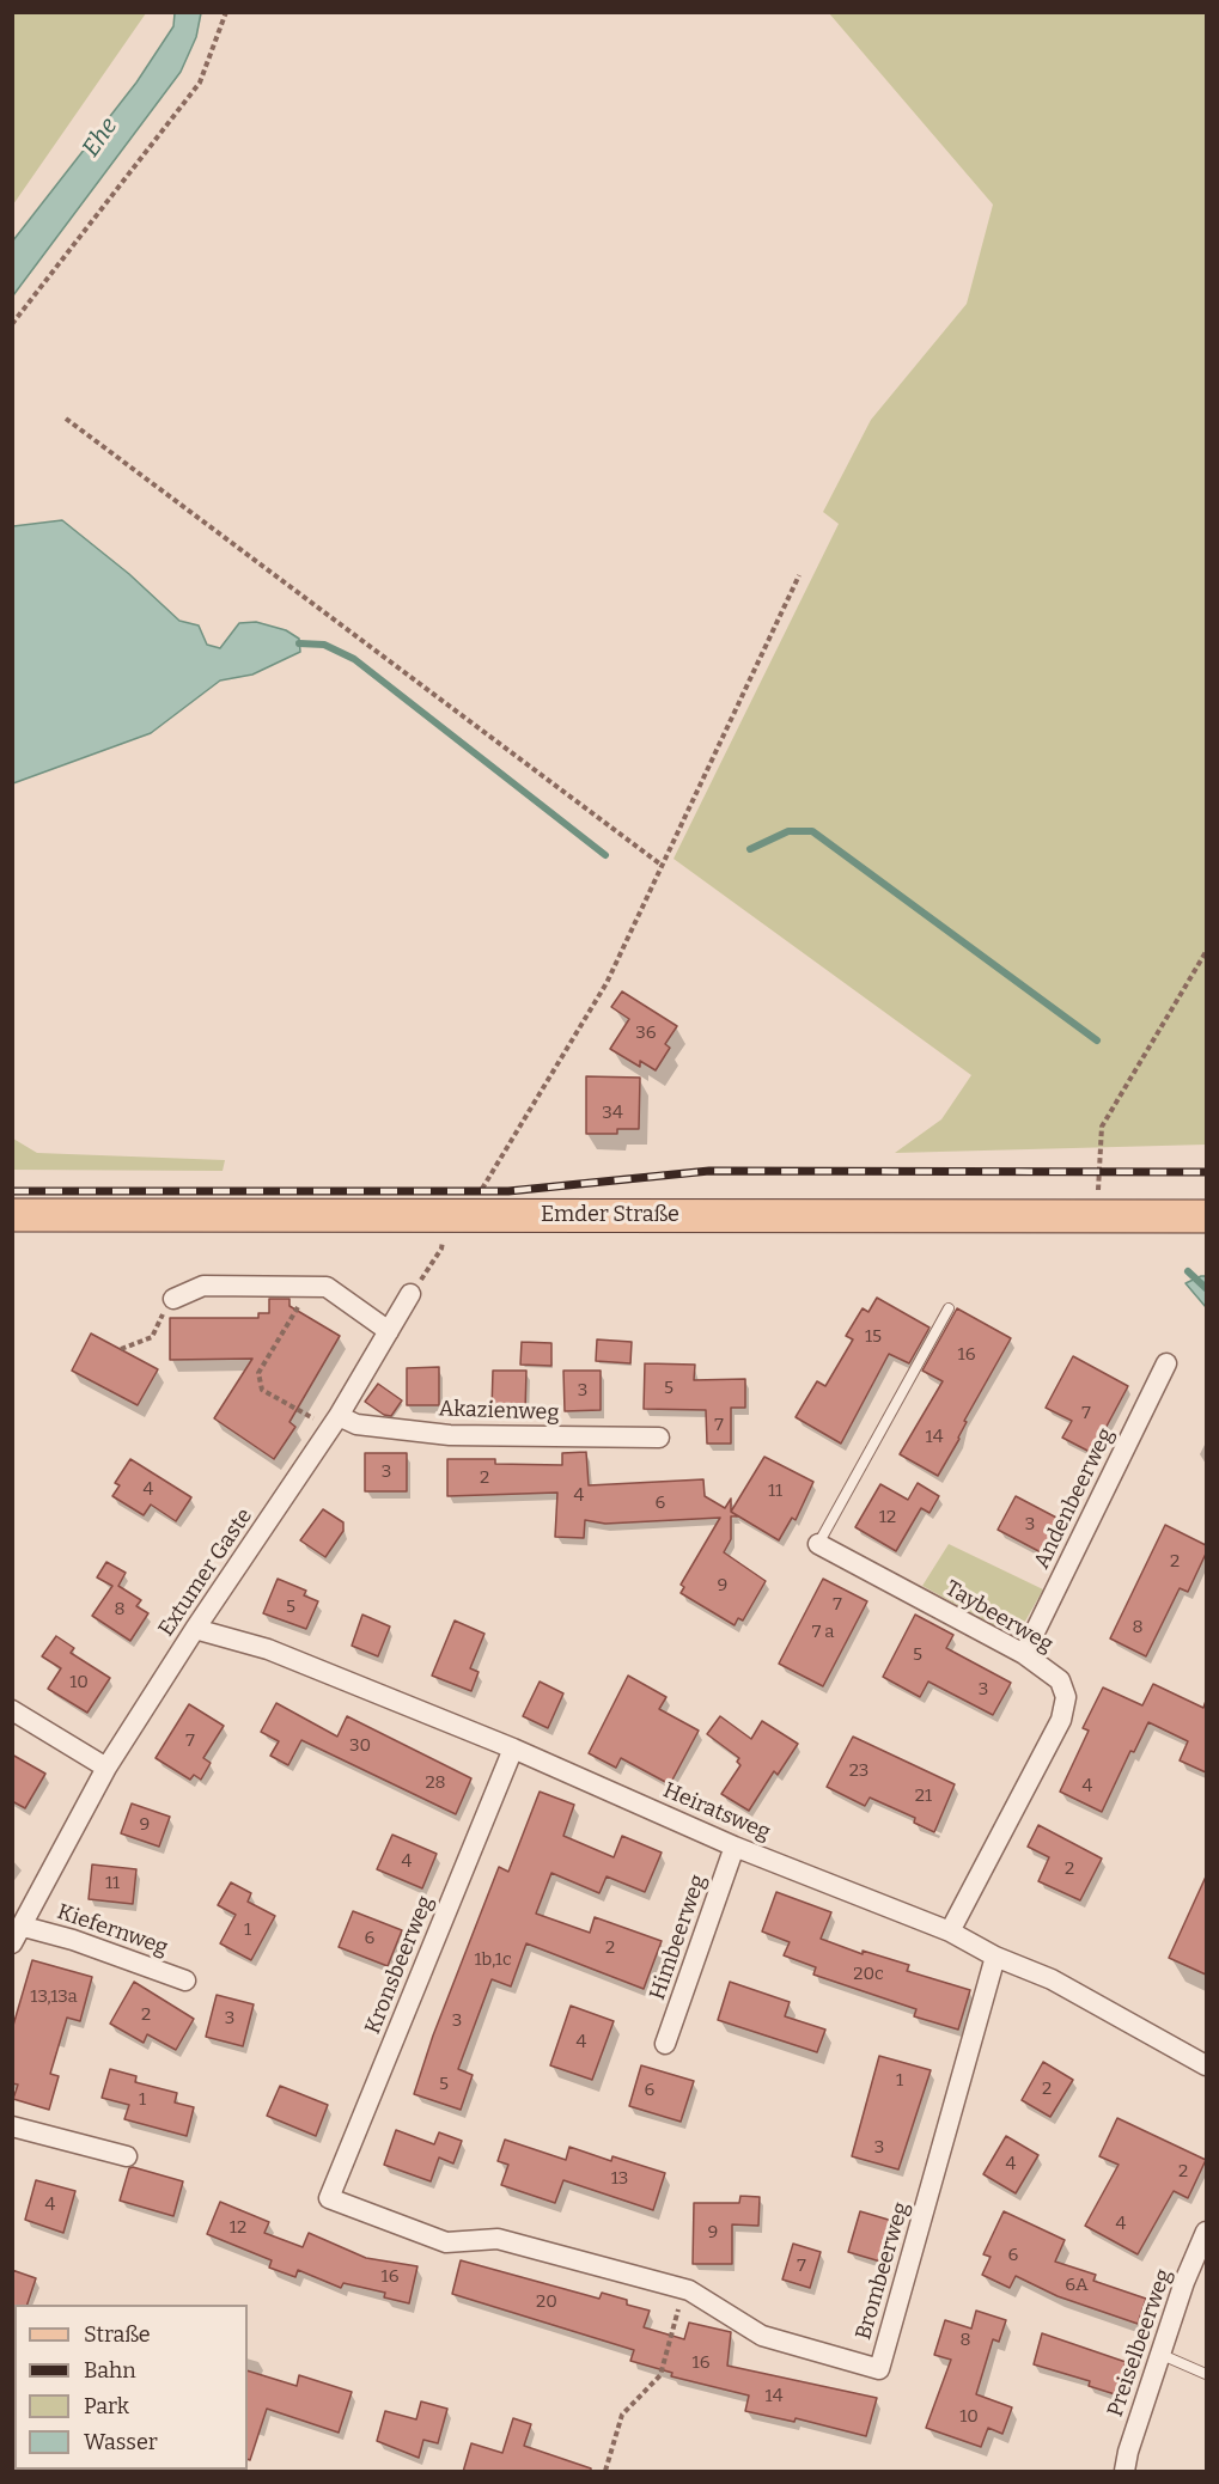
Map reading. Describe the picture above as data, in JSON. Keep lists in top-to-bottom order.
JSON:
{
  "streets": {
    "main road": ["Emder Straße"],
    "street": [
      "Akazienweg",
      "Andenbeerweg",
      "Extumer Gaste",
      "Taybeerweg",
      "Heiratsweg",
      "Kiefernweg",
      "Himbeerweg",
      "Kronsbeerweg",
      "Brombeerweg",
      "Preiselbeerweg"
    ]
  },
  "crossings": [
    ["Akazienweg", "Extumer Gaste"],
    ["Andenbeerweg", "Taybeerweg"],
    ["Extumer Gaste", "Heiratsweg"],
    ["Extumer Gaste", "Kiefernweg"],
    ["Taybeerweg", "Heiratsweg"],
    ["Heiratsweg", "Himbeerweg"],
    ["Heiratsweg", "Kronsbeerweg"],
    ["Heiratsweg", "Brombeerweg"],
    ["Kronsbeerweg", "Brombeerweg"]
  ],
  "water": ["Ehe"],
  "house_numbers": [
    "36",
    "34",
    "15",
    "16",
    "5",
    "3",
    "7",
    "7",
    "14",
    "3",
    "2",
    "4",
    "11",
    "4",
    "6",
    "12",
    "3",
    "2",
    "9",
    "7",
    "5",
    "8",
    "8",
    "7 a",
    "5",
    "10",
    "3",
    "7",
    "30",
    "23",
    "28",
    "4",
    "21",
    "9",
    "4",
    "2",
    "11",
    "1",
    "6",
    "2",
    "1b,1c",
    "20c",
    "13,13a",
    "2",
    "3",
    "3",
    "4",
    "1",
    "5",
    "2",
    "6",
    "1",
    "3",
    "4",
    "2",
    "13",
    "4",
    "4",
    "12",
    "9",
    "6",
    "7",
    "16",
    "6A",
    "20",
    "8",
    "16",
    "14",
    "10"
  ],
  "legend": [
    "Straße",
    "Bahn",
    "Park",
    "Wasser"
  ]
}
